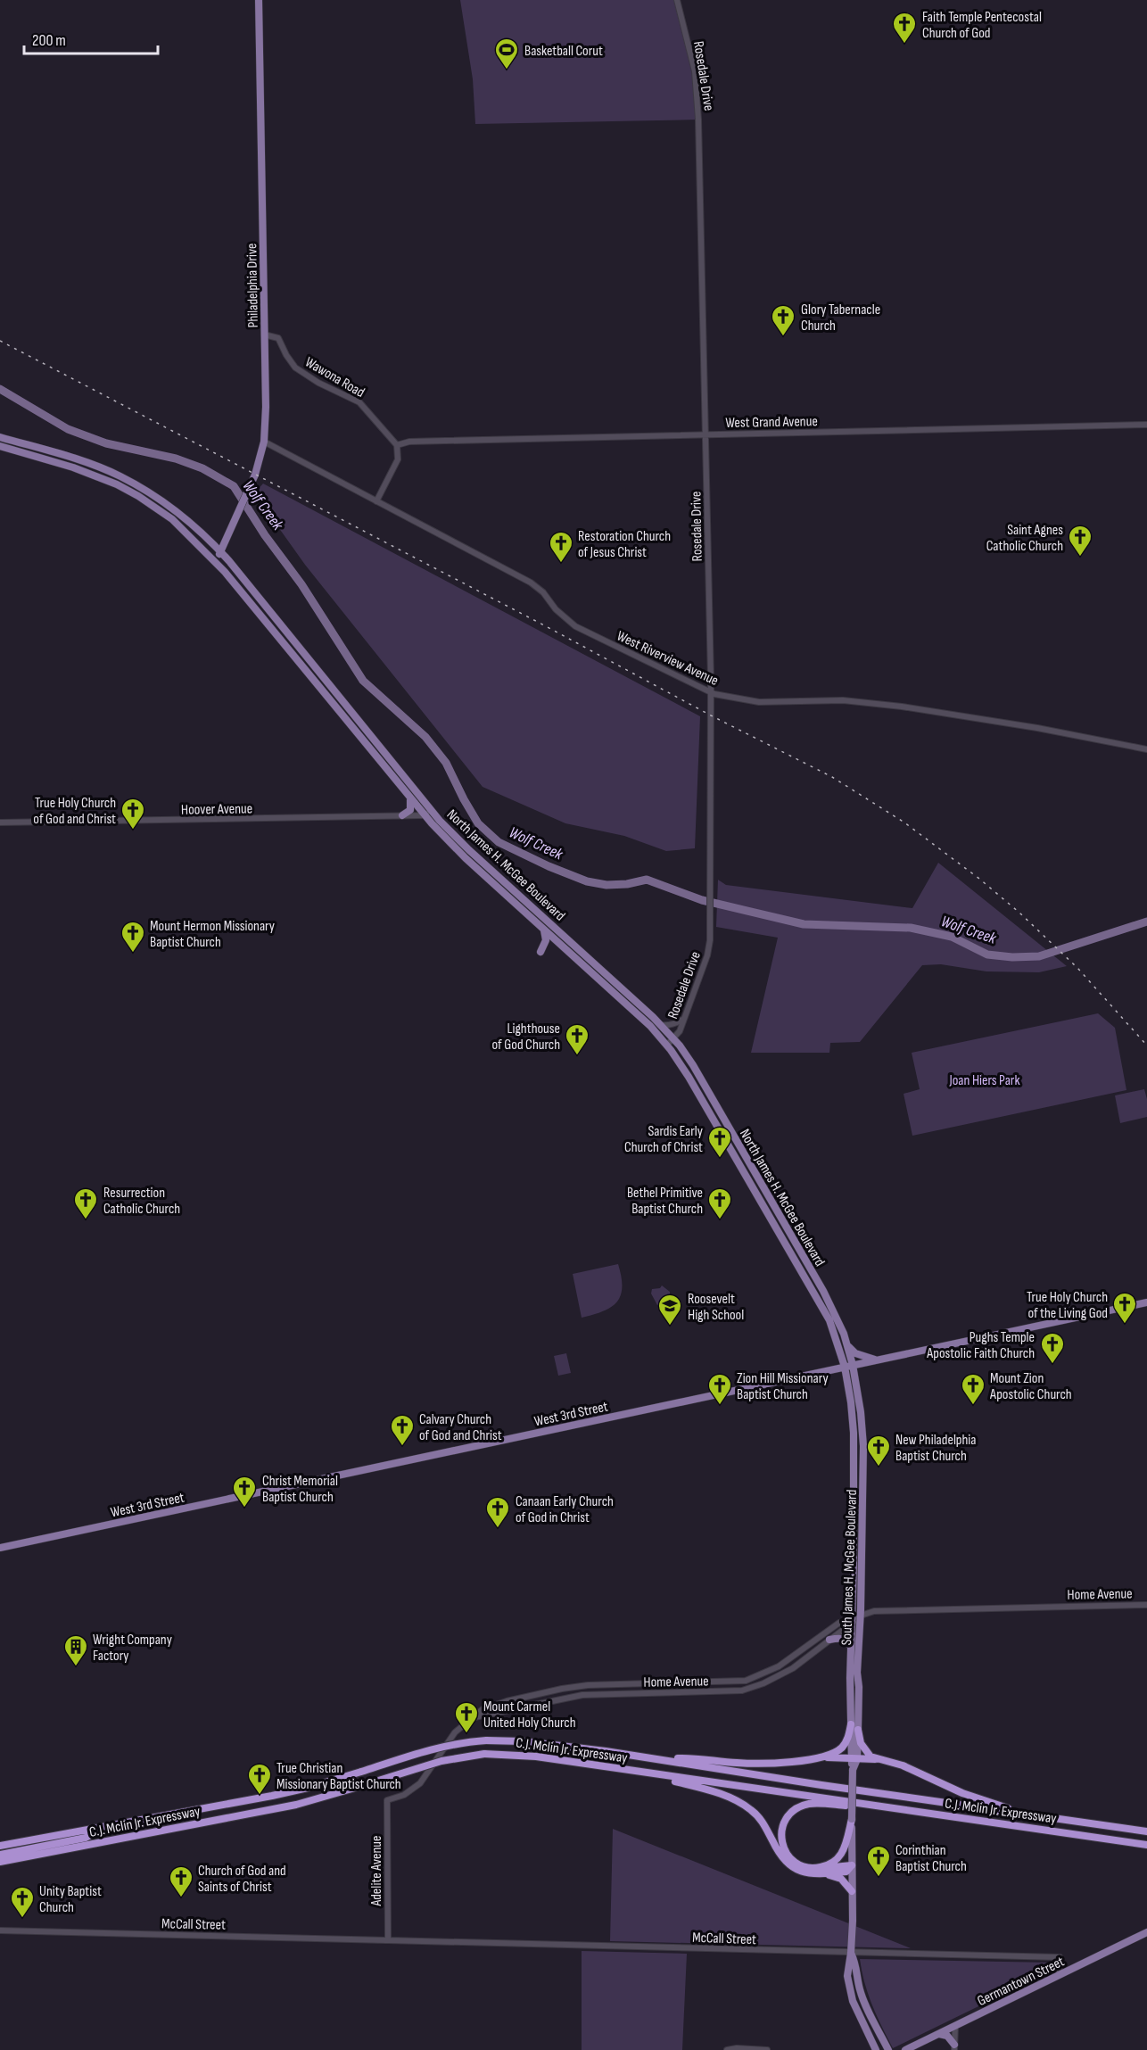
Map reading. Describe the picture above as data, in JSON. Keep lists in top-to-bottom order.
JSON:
{
  "streets": {
    "highway": ["C.J. Mclin Jr. Expressway"],
    "main road": [
      "Philadelphia Drive",
      "North James H. McGee Boulevard",
      "West 3rd Street",
      "South James H. McGee Boulevard",
      "Germantown Street"
    ],
    "street": [
      "Rosedale Drive",
      "Wawona Road",
      "West Grand Avenue",
      "West Riverview Avenue",
      "Hoover Avenue",
      "Home Avenue",
      "Adelite Avenue",
      "McCall Street"
    ]
  },
  "crossings": [
    ["Rosedale Drive", "West Grand Avenue"],
    ["Rosedale Drive", "West Riverview Avenue"],
    ["Rosedale Drive", "North James H. McGee Boulevard"],
    ["Philadelphia Drive", "Wawona Road"],
    ["Philadelphia Drive", "West Riverview Avenue"],
    ["Philadelphia Drive", "North James H. McGee Boulevard"],
    ["Wawona Road", "West Grand Avenue"],
    ["Hoover Avenue", "North James H. McGee Boulevard"],
    ["North James H. McGee Boulevard", "West 3rd Street"],
    ["North James H. McGee Boulevard", "South James H. McGee Boulevard"],
    ["West 3rd Street", "South James H. McGee Boulevard"],
    ["South James H. McGee Boulevard", "Home Avenue"],
    ["South James H. McGee Boulevard", "McCall Street"],
    ["Home Avenue", "Adelite Avenue"],
    ["Adelite Avenue", "McCall Street"],
    ["McCall Street", "Germantown Street"]
  ],
  "water": ["Wolf Creek"],
  "parks": ["Joan Hiers Park"],
  "places": {
    "church": [
      "Faith Temple Pentecostal Church of God",
      "Glory Tabernacle Church",
      "Saint Agnes Catholic Church",
      "Restoration Church of Jesus Christ",
      "True Holy Church of God and Christ",
      "Mount Hermon Missionary Baptist Church",
      "Lighthouse of God Church",
      "Sardis Early Church of Christ",
      "Resurrection Catholic Church",
      "Bethel Primitive Baptist Church",
      "True Holy Church of the Living God",
      "Pughs Temple Apostolic Faith Church",
      "Zion Hill Missionary Baptist Church",
      "Mount Zion Apostolic Church",
      "Calvary Church of God and Christ",
      "New Philadelphia Baptist Church",
      "Christ Memorial Baptist Church",
      "Canaan Early Church of God in Christ",
      "Mount Carmel United Holy Church",
      "True Christian Missionary Baptist Church",
      "Corinthian Baptist Church",
      "Church of God and Saints of Christ",
      "Unity Baptist Church"
    ],
    "sports": ["Basketball Corut"],
    "school or university": ["Roosevelt High School"],
    "building": ["Wright Company Factory"]
  },
  "scale_bar": "200 m"
}
